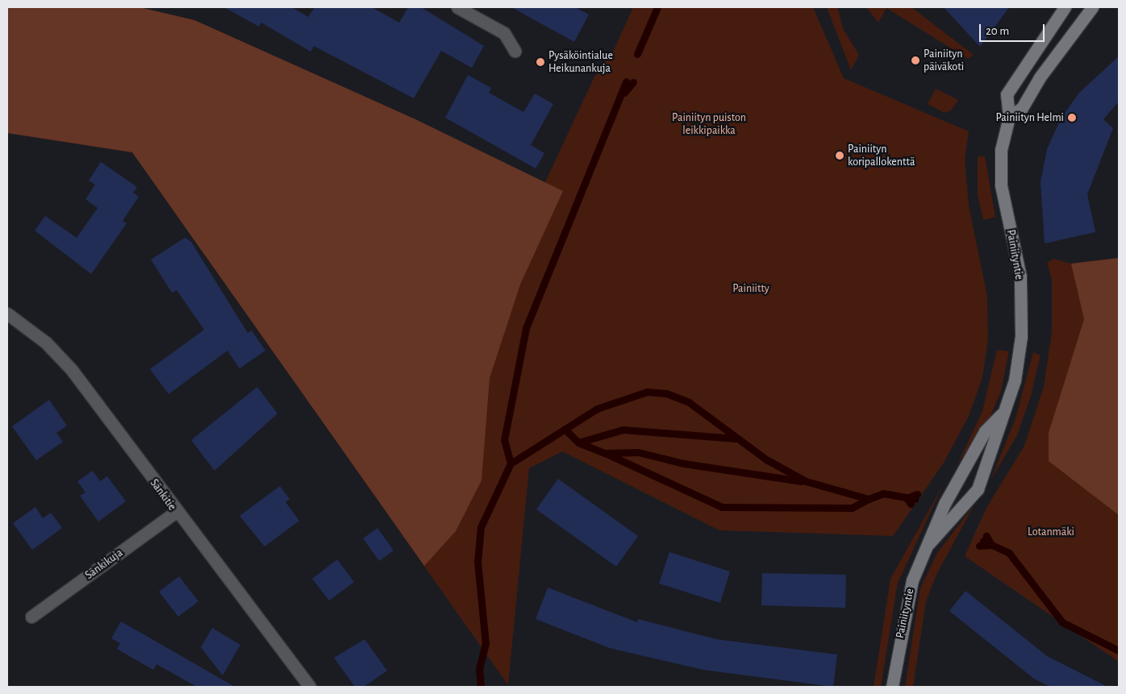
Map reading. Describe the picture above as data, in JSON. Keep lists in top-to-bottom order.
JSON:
{
  "streets": {
    "street": ["Painiityntie", "Sänkitie", "Sänkikuja"]
  },
  "crossings": [
    ["Sänkitie", "Sänkikuja"]
  ],
  "parks": ["Painiityn puiston leikkipaikka", "Painiitty", "Lotanmäki"],
  "places": [
    "Painiityn päiväkoti",
    "Pysäköintialue Heikunankuja",
    "Painiityn Helmi",
    "Painiityn koripallokenttä"
  ],
  "scale_bar": "20 m"
}
